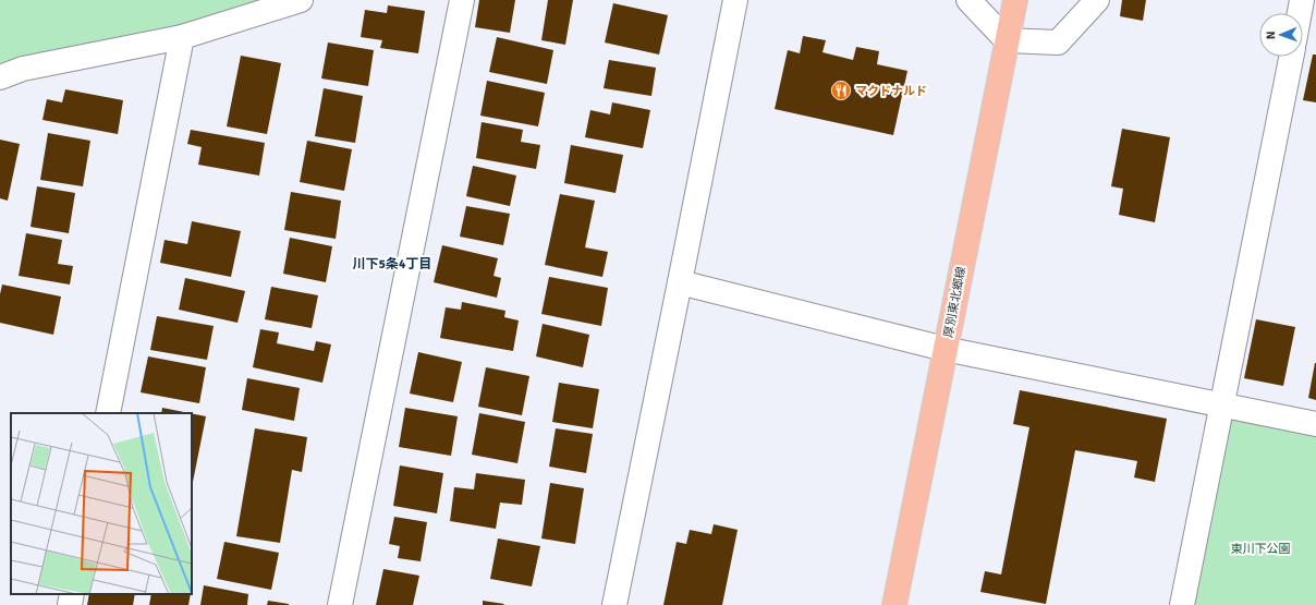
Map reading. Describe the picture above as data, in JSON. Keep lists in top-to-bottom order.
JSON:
{
  "streets": {
    "main road": ["厚別東北郷線"]
  },
  "districts": ["川下5条4丁目"],
  "parks": ["東川下公園"],
  "places": {
    "restaurant": ["マクドナルド"]
  },
  "north": "left"
}
